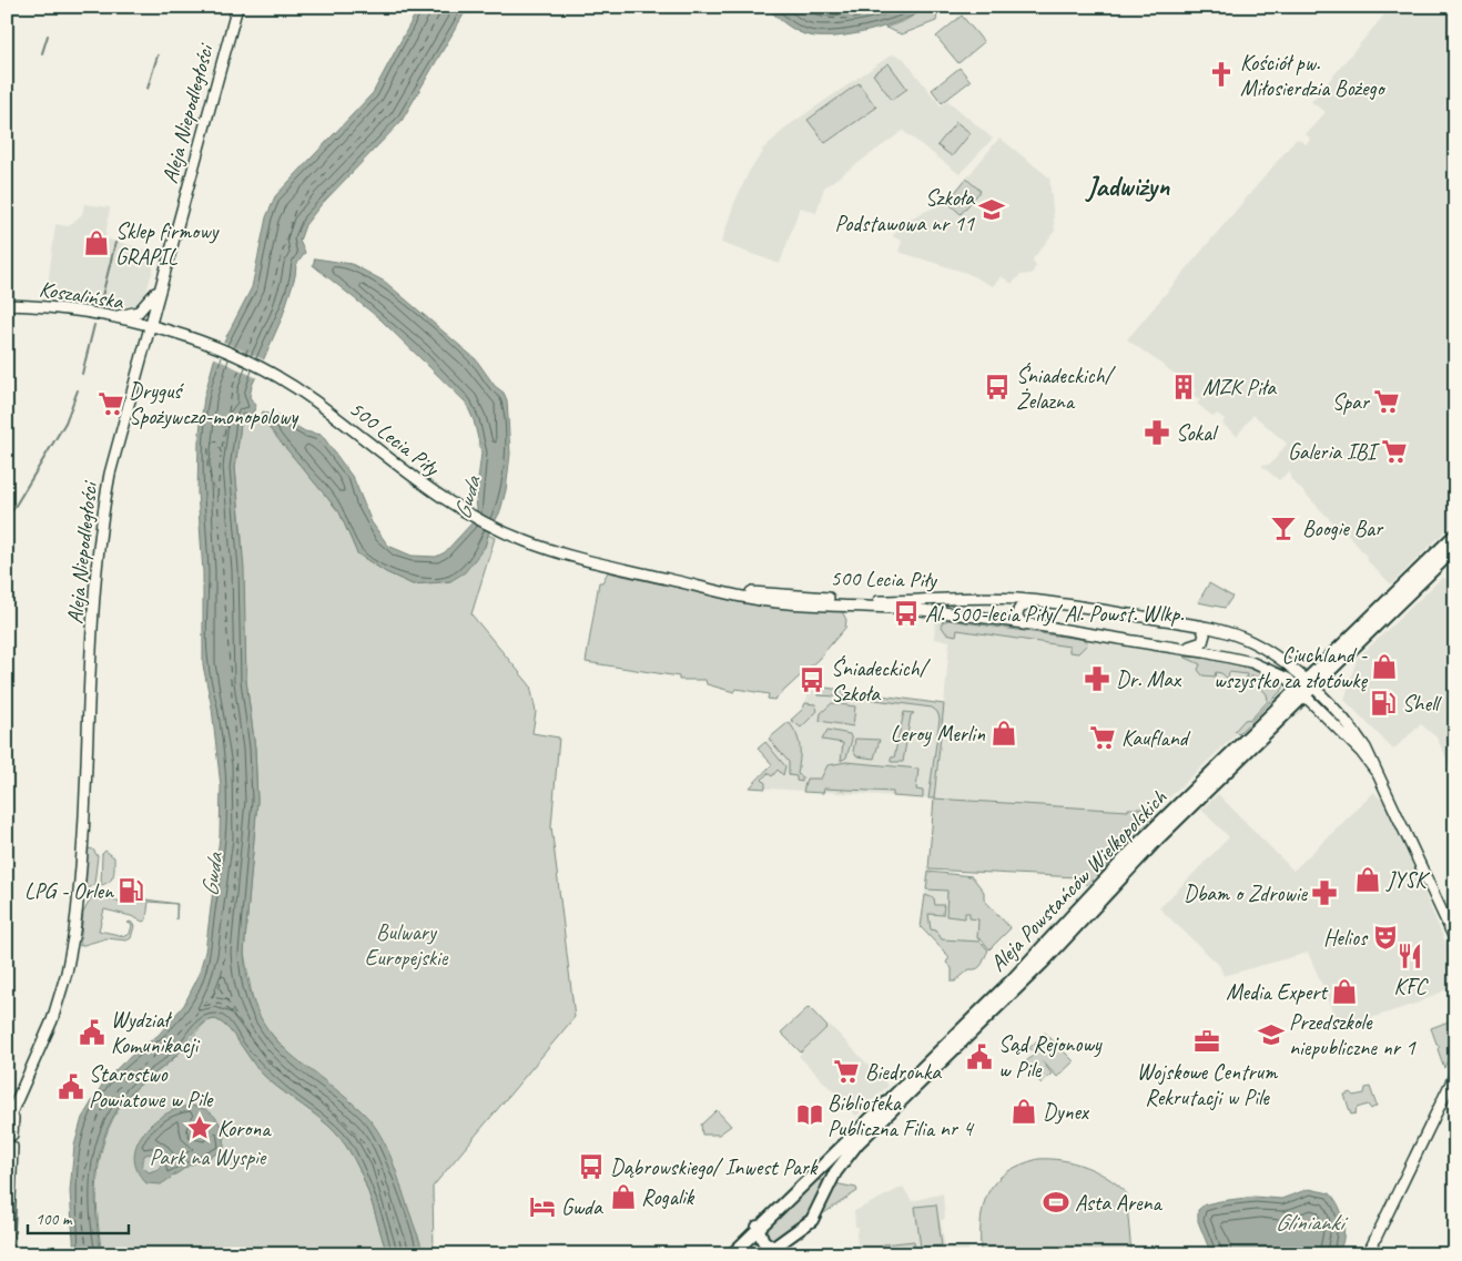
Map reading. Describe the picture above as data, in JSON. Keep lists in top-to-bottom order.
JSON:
{
  "streets": {
    "main road": ["Aleja Powstańców Wielkopolskich"],
    "street": ["Aleja Niepodległości", "Koszalińska", "500 Lecia Piły"]
  },
  "crossings": [
    ["Aleja Niepodległości", "Koszalińska"],
    ["Aleja Niepodległości", "500 Lecia Piły"],
    ["Koszalińska", "500 Lecia Piły"],
    ["500 Lecia Piły", "Aleja Powstańców Wielkopolskich"]
  ],
  "districts": ["Jadwiżyn"],
  "water": ["Gwda", "Glinianki"],
  "parks": ["Bulwary Europejskie", "Park na Wyspie"],
  "places": {
    "church": ["Kościół pw. Miłosierdzia Bożego"],
    "school or university": ["Szkoła Podstawowa nr 11", "Przedszkole niepubliczne nr 1"],
    "shop": [
      "Sklep firmowy GRAPIL",
      "Ciuchland - wszystko za złotówkę",
      "Leroy Merlin",
      "JYSK",
      "Media Expert",
      "Dynex",
      "Rogalik"
    ],
    "bus stop": [
      "Śniadeckich/ Żelazna",
      "Al. 500-lecia Piły/ Al. Powst. Wlkp.",
      "Śniadeckich/ Szkoła",
      "Dąbrowskiego/ Inwest Park"
    ],
    "building": ["MZK Piła"],
    "supermarket": [
      "Spar",
      "Dryguś Spożywczo-monopolowy",
      "Galeria IBI",
      "Kaufland",
      "Biedronka"
    ],
    "pharmacy": ["Sokal", "Dr. Max", "Dbam o Zdrowie"],
    "bar": ["Boogie Bar"],
    "fuel station": ["Shell", "LPG - Orlen"],
    "theatre": ["Helios"],
    "restaurant": ["KFC"],
    "public building": ["Wydział Komunikacji", "Sąd Rejonowy w Pile", "Starostwo Powiatowe w Pile"],
    "office": ["Wojskowe Centrum Rekrutacji w Pile"],
    "library": ["Biblioteka Publiczna Filia nr 4"],
    "place": ["Korona"],
    "sports": ["Asta Arena"],
    "hotel": ["Gwda"]
  },
  "scale_bar": "100 m"
}
